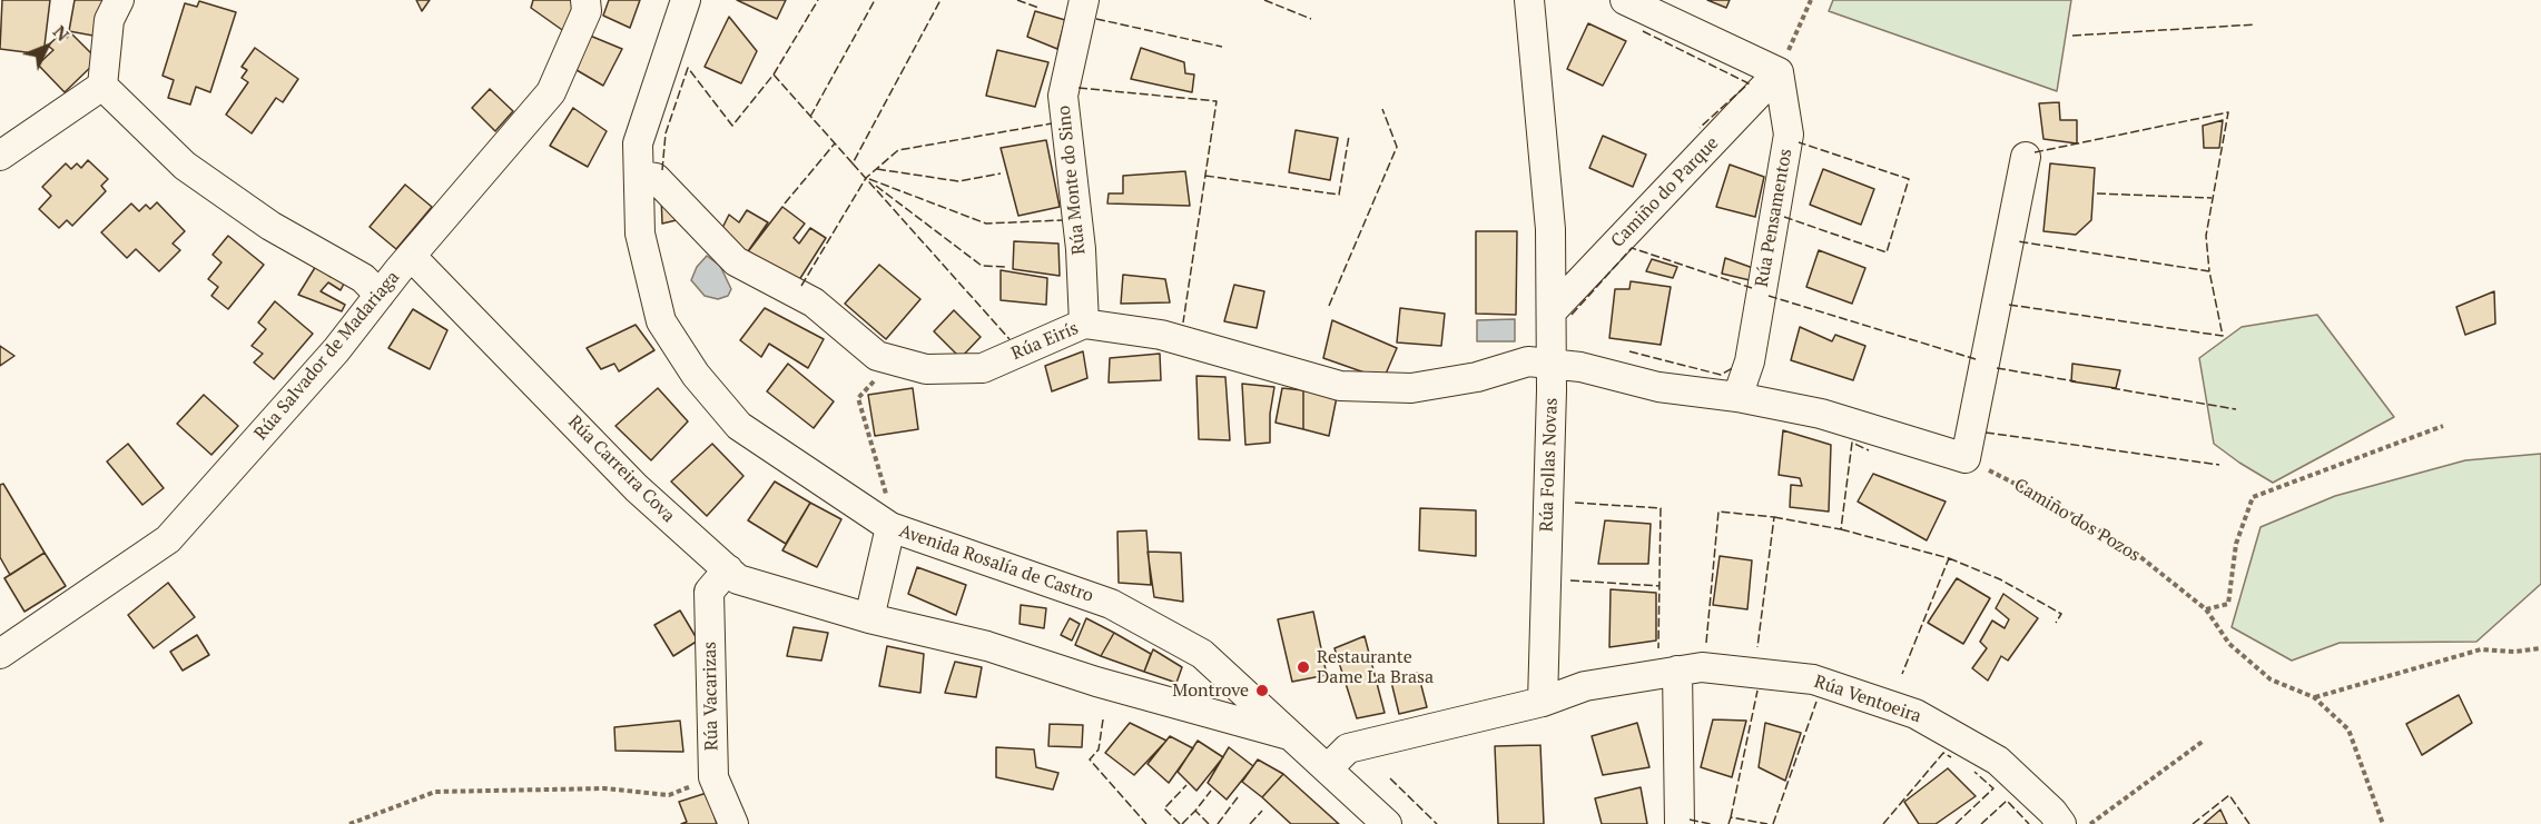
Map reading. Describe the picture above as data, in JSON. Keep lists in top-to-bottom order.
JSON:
{
  "streets": {
    "street": [
      "Rúa Monte do Sino",
      "Camiño do Parque",
      "Rúa Pensamentos",
      "Rúa Eirís",
      "Rúa Salvador de Madariaga",
      "Rúa Follas Novas",
      "Rúa Carreira Cova",
      "Avenida Rosalía de Castro",
      "Rúa Vacarizas",
      "Rúa Ventoeira"
    ],
    "path": ["Camiño dos Pozos"]
  },
  "crossings": [
    ["Rúa Monte do Sino", "Rúa Eirís"],
    ["Camiño do Parque", "Rúa Pensamentos"],
    ["Camiño do Parque", "Rúa Follas Novas"],
    ["Rúa Eirís", "Rúa Follas Novas"],
    ["Rúa Eirís", "Avenida Rosalía de Castro"],
    ["Rúa Salvador de Madariaga", "Rúa Carreira Cova"],
    ["Rúa Follas Novas", "Rúa Ventoeira"],
    ["Rúa Carreira Cova", "Avenida Rosalía de Castro"],
    ["Rúa Carreira Cova", "Rúa Vacarizas"]
  ],
  "places": ["Restaurante Dame La Brasa", "Montrove"],
  "north": "top right"
}
